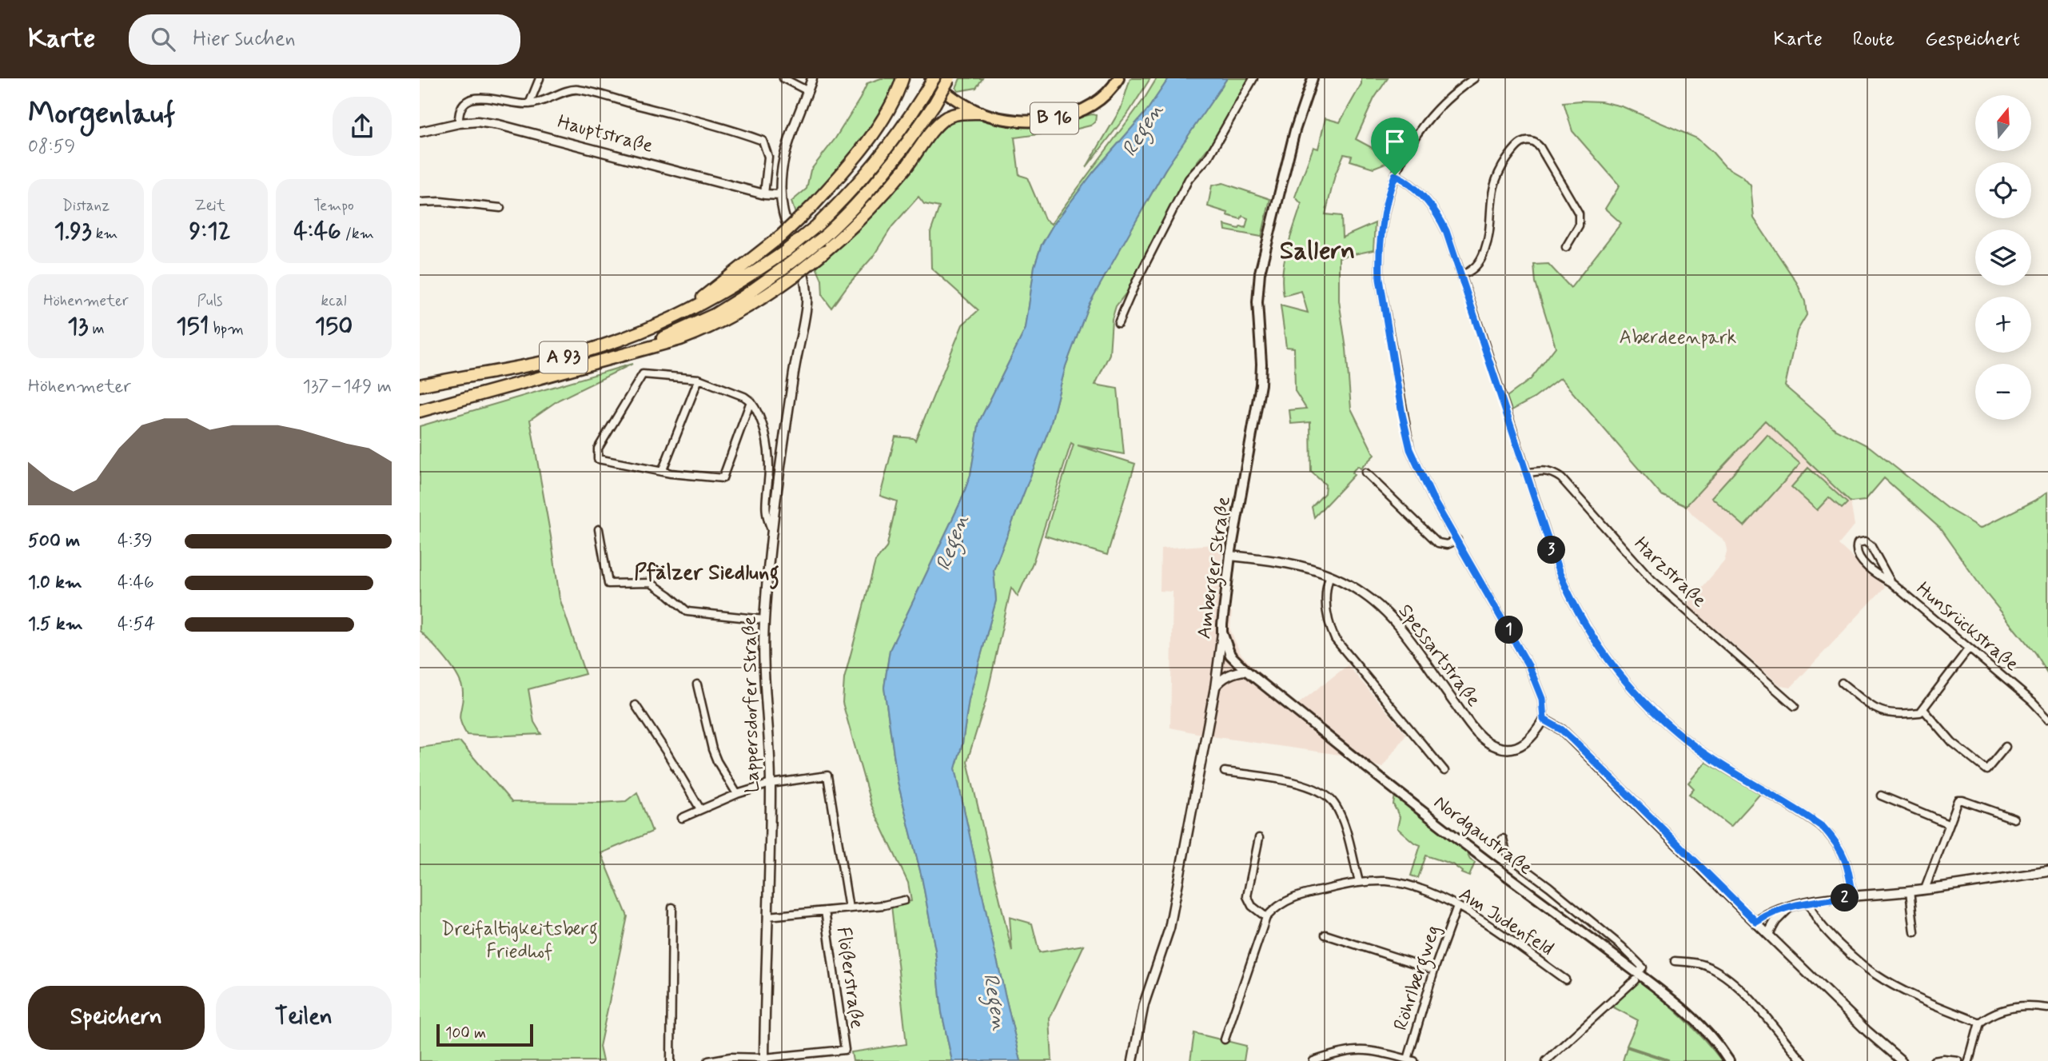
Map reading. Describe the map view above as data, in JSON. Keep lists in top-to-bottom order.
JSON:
{
  "streets": {
    "highway": ["B 16", "A 93"],
    "main road": ["Amberger Straße", "Nordgaustraße"],
    "street": [
      "Hauptstraße",
      "Harzstraße",
      "Hunsrückstraße",
      "Spessartstraße",
      "Lappersdorfer Straße",
      "Am Judenfeld",
      "Flößerstraße",
      "Röhrlbergweg"
    ]
  },
  "crossings": [
    ["B 16", "A 93"],
    ["Hauptstraße", "Lappersdorfer Straße"],
    ["Amberger Straße", "Spessartstraße"],
    ["Amberger Straße", "Nordgaustraße"],
    ["Lappersdorfer Straße", "Flößerstraße"],
    ["Am Judenfeld", "Röhrlbergweg"]
  ],
  "districts": ["Sallern", "Pfälzer Siedlung"],
  "water": ["Regen"],
  "parks": ["Aberdeenpark", "Dreifaltigkeitsberg Friedhof"],
  "scale_bar": "100 m",
  "north": "top",
  "page": {
    "header": "Karte",
    "search": "Hier suchen",
    "nav": ["Karte", "Route", "Gespeichert"],
    "heading": ["Morgenlauf", "08:59"],
    "map_buttons": ["+", "−"],
    "stats": [
      ["Distanz", "1.93 km"],
      ["Zeit", "9:12"],
      ["Tempo", "4:46 /km"],
      ["Höhenmeter", "13 m"],
      ["Puls", "151 bpm"],
      ["kcal", "150"]
    ],
    "chart": ["Höhenmeter", "137–149 m"],
    "list": [
      {
        "name": "500 m",
        "note": "4:39"
      },
      {
        "name": "1.0 km",
        "note": "4:46"
      },
      {
        "name": "1.5 km",
        "note": "4:54"
      }
    ],
    "pins": ["3", "1", "2"],
    "buttons": ["Speichern", "Teilen"],
    "scale": "100 m"
  }
}
